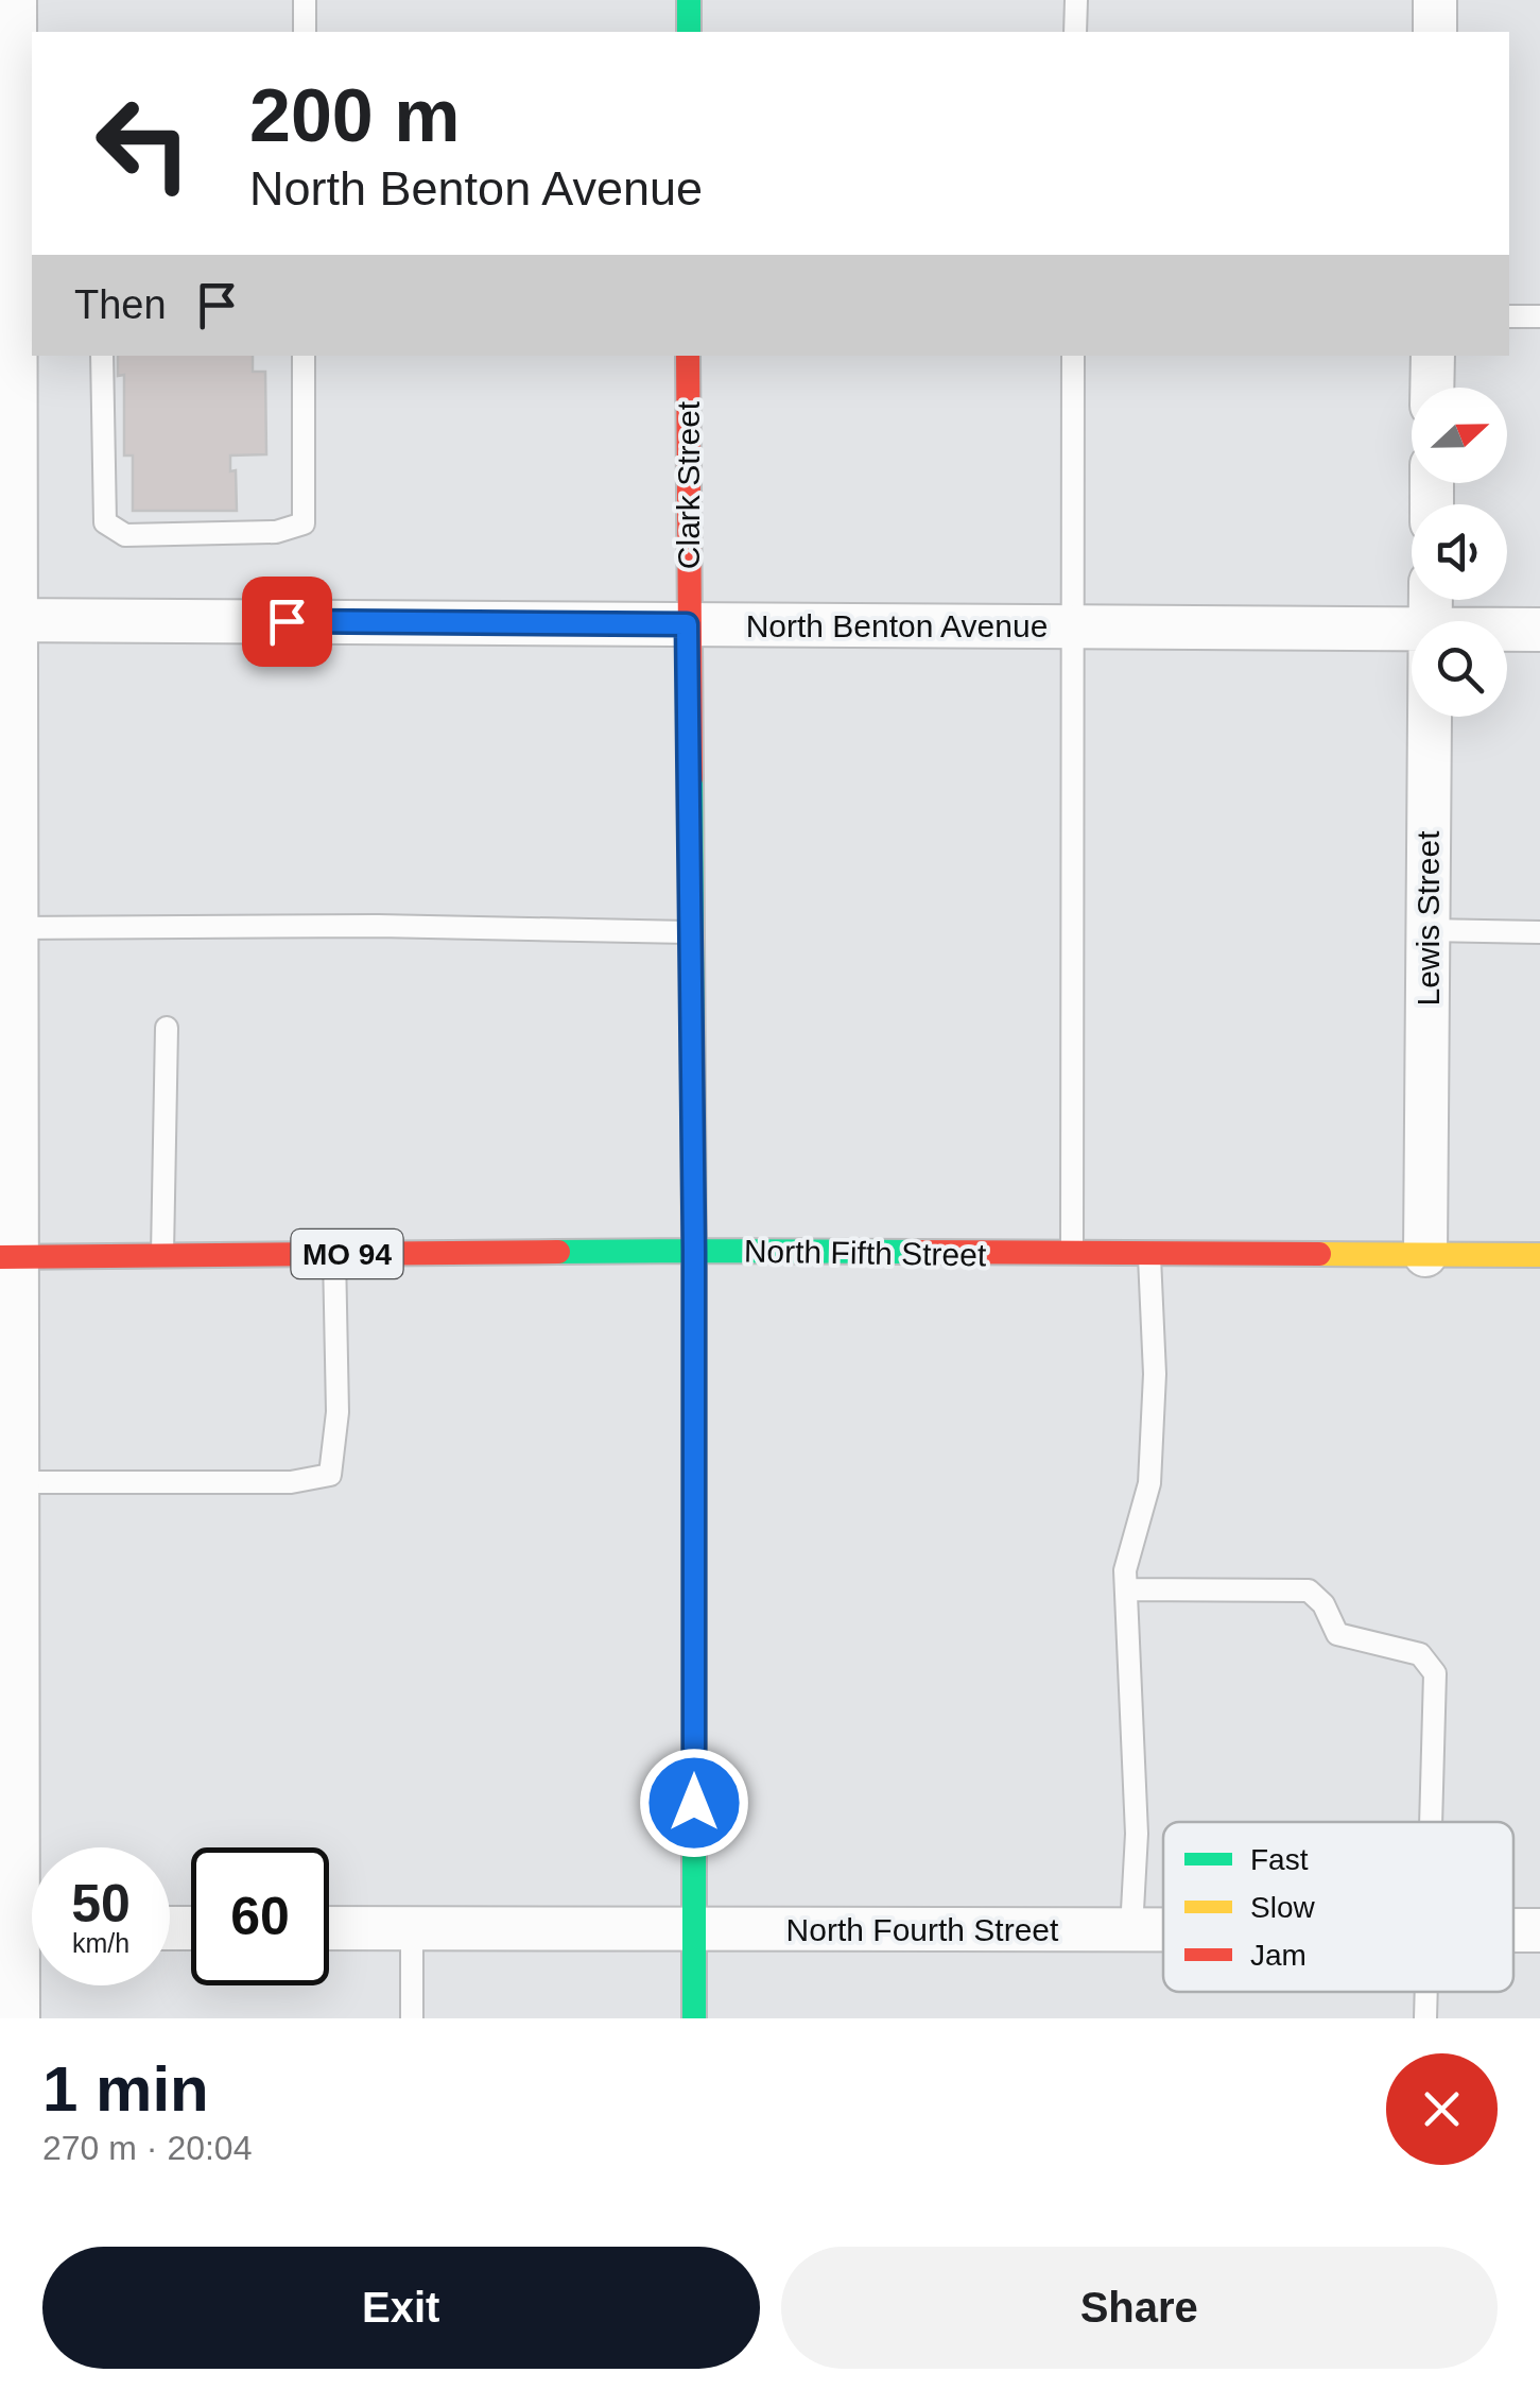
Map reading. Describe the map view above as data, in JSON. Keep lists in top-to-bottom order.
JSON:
{
  "streets": {
    "main road": ["Clark Street", "North Fifth Street", "MO 94"],
    "street": ["North Benton Avenue", "Lewis Street", "North Fourth Street"]
  },
  "crossings": [
    ["Clark Street", "North Benton Avenue"],
    ["Clark Street", "North Fifth Street"],
    ["Clark Street", "North Fourth Street"],
    ["Lewis Street", "North Fifth Street"]
  ],
  "legend": ["Fast", "Slow", "Jam"],
  "north": "right",
  "page": {
    "turn": ["200 m", "North Benton Avenue"],
    "then": "Then",
    "speed": "50 km/h",
    "limit": "60",
    "heading": ["1 min", "270 m · 20:04"],
    "buttons": ["Exit", "Share"]
  }
}
